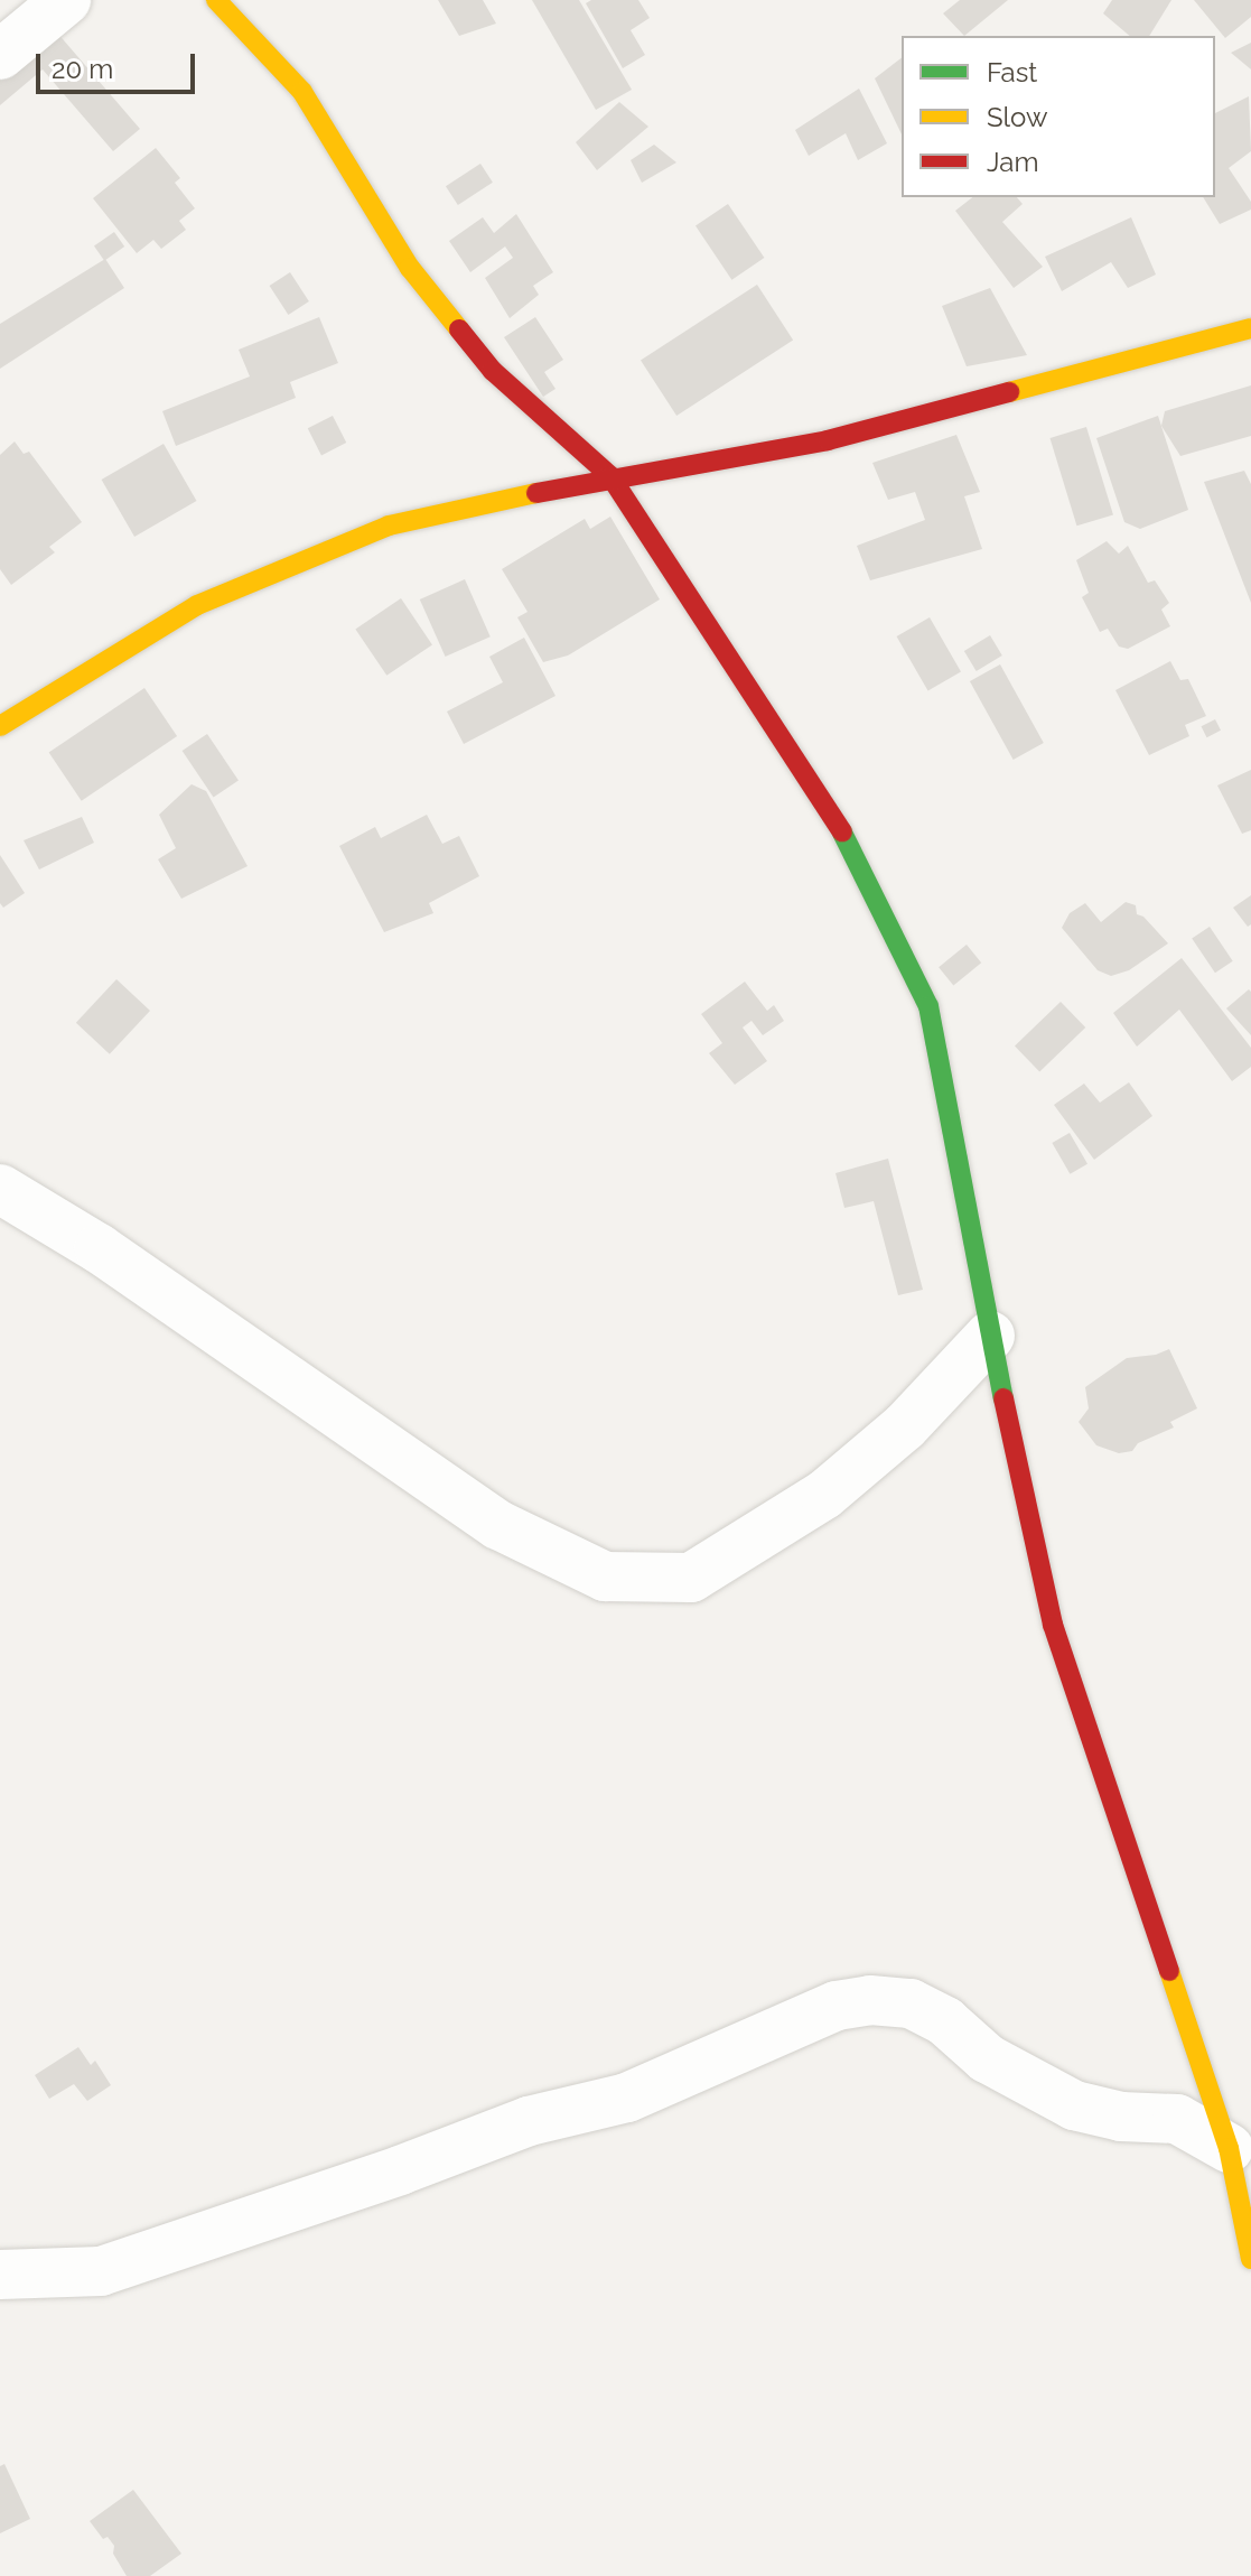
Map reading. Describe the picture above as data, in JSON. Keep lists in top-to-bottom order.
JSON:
{
  "legend": ["Fast", "Slow", "Jam"],
  "scale_bar": "20 m"
}
